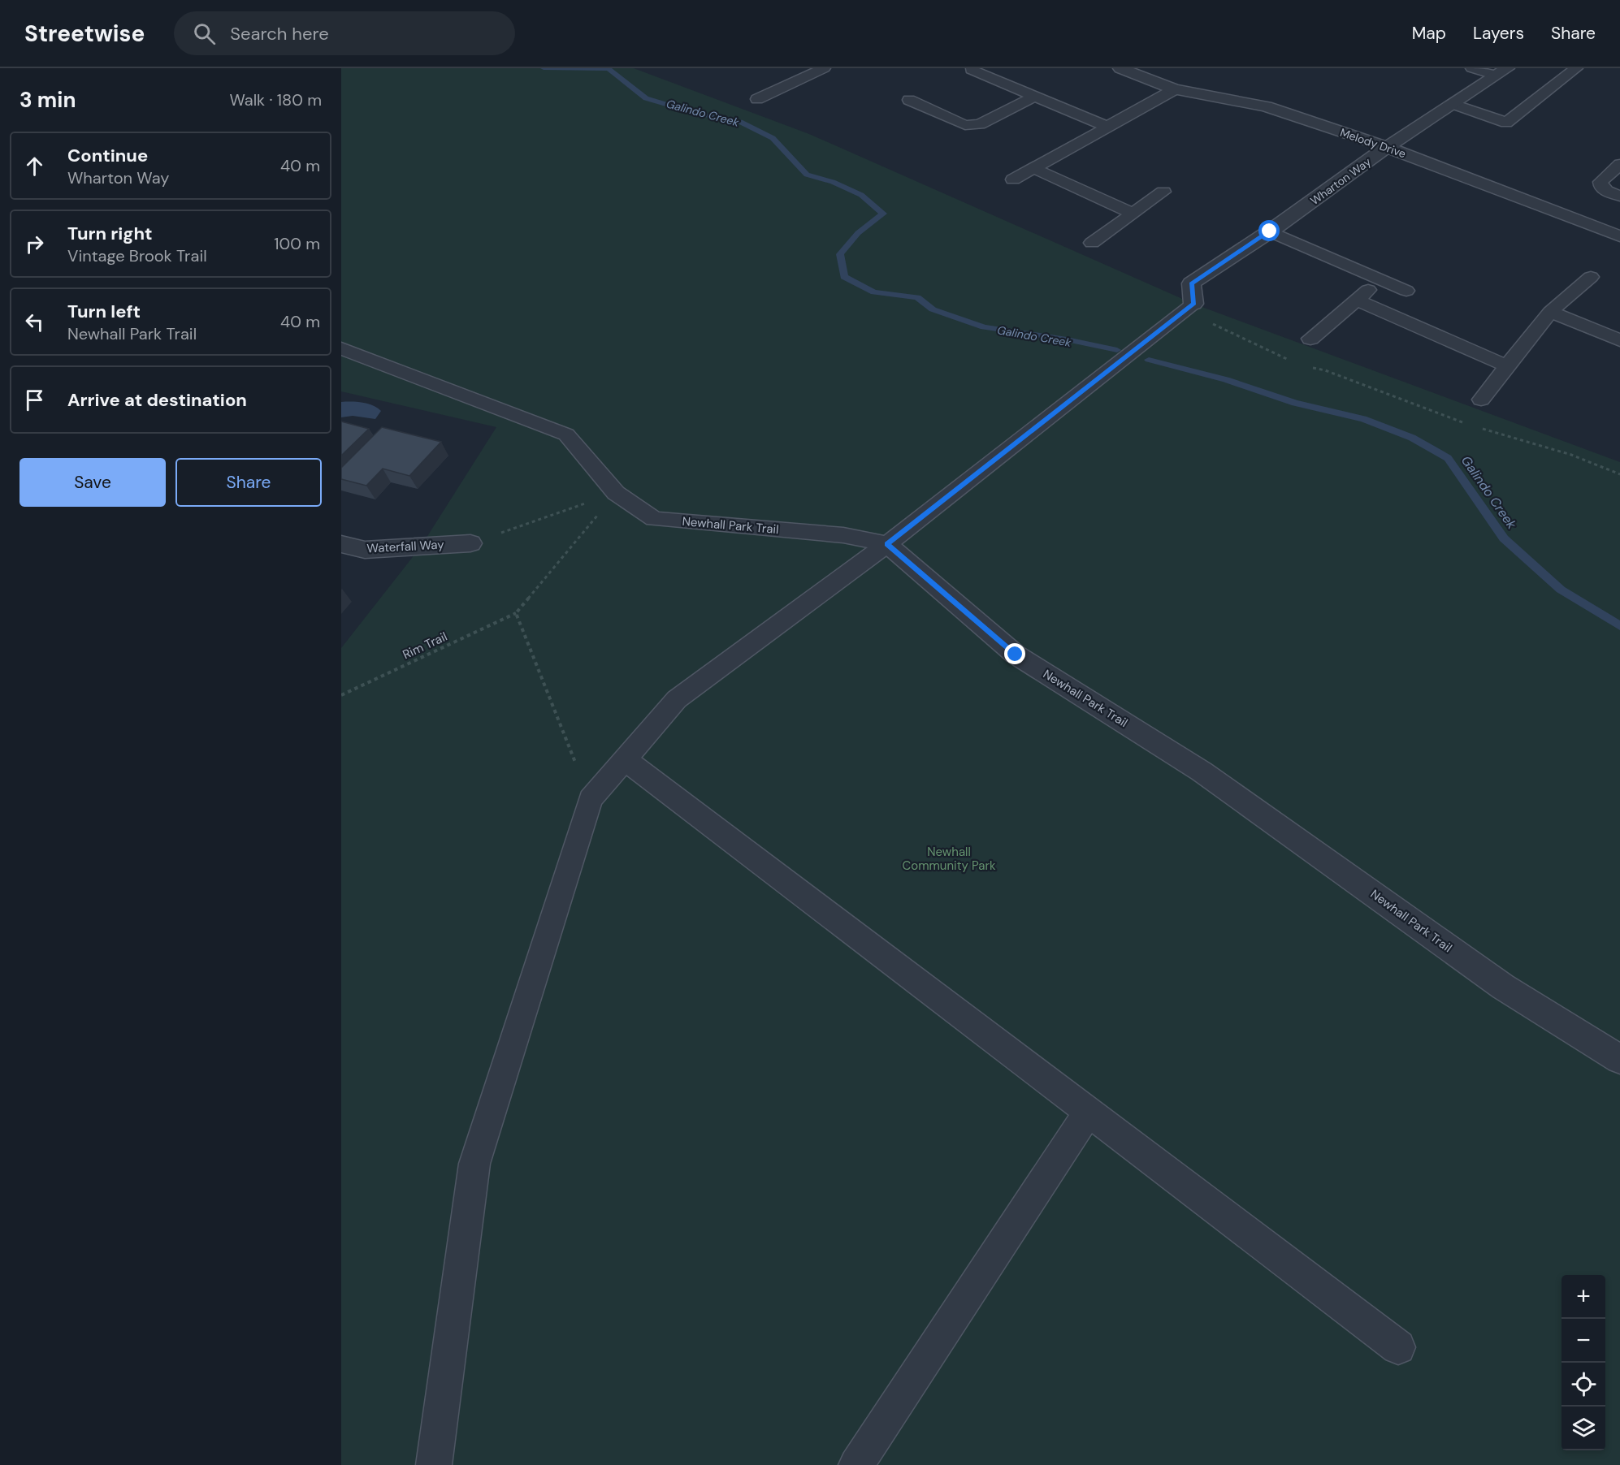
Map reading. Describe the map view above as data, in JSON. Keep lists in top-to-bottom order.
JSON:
{
  "streets": {
    "street": ["Melody Drive", "Wharton Way", "Waterfall Way"],
    "lane": ["Newhall Park Trail"],
    "path": ["Rim Trail"]
  },
  "crossings": [
    ["Melody Drive", "Wharton Way"]
  ],
  "water": ["Galindo Creek"],
  "parks": ["Newhall Community Park"],
  "page": {
    "header": "Streetwise",
    "search": "Search here",
    "nav": ["Map", "Layers", "Share"],
    "heading": ["3 min", "Walk · 180 m"],
    "list": [
      ["Continue", "Wharton Way", "40 m"],
      ["Turn right", "Vintage Brook Trail", "100 m"],
      ["Turn left", "Newhall Park Trail", "40 m"],
      "Arrive at destination"
    ],
    "buttons": ["Save", "Share"],
    "map_buttons": ["+", "−"]
  }
}
